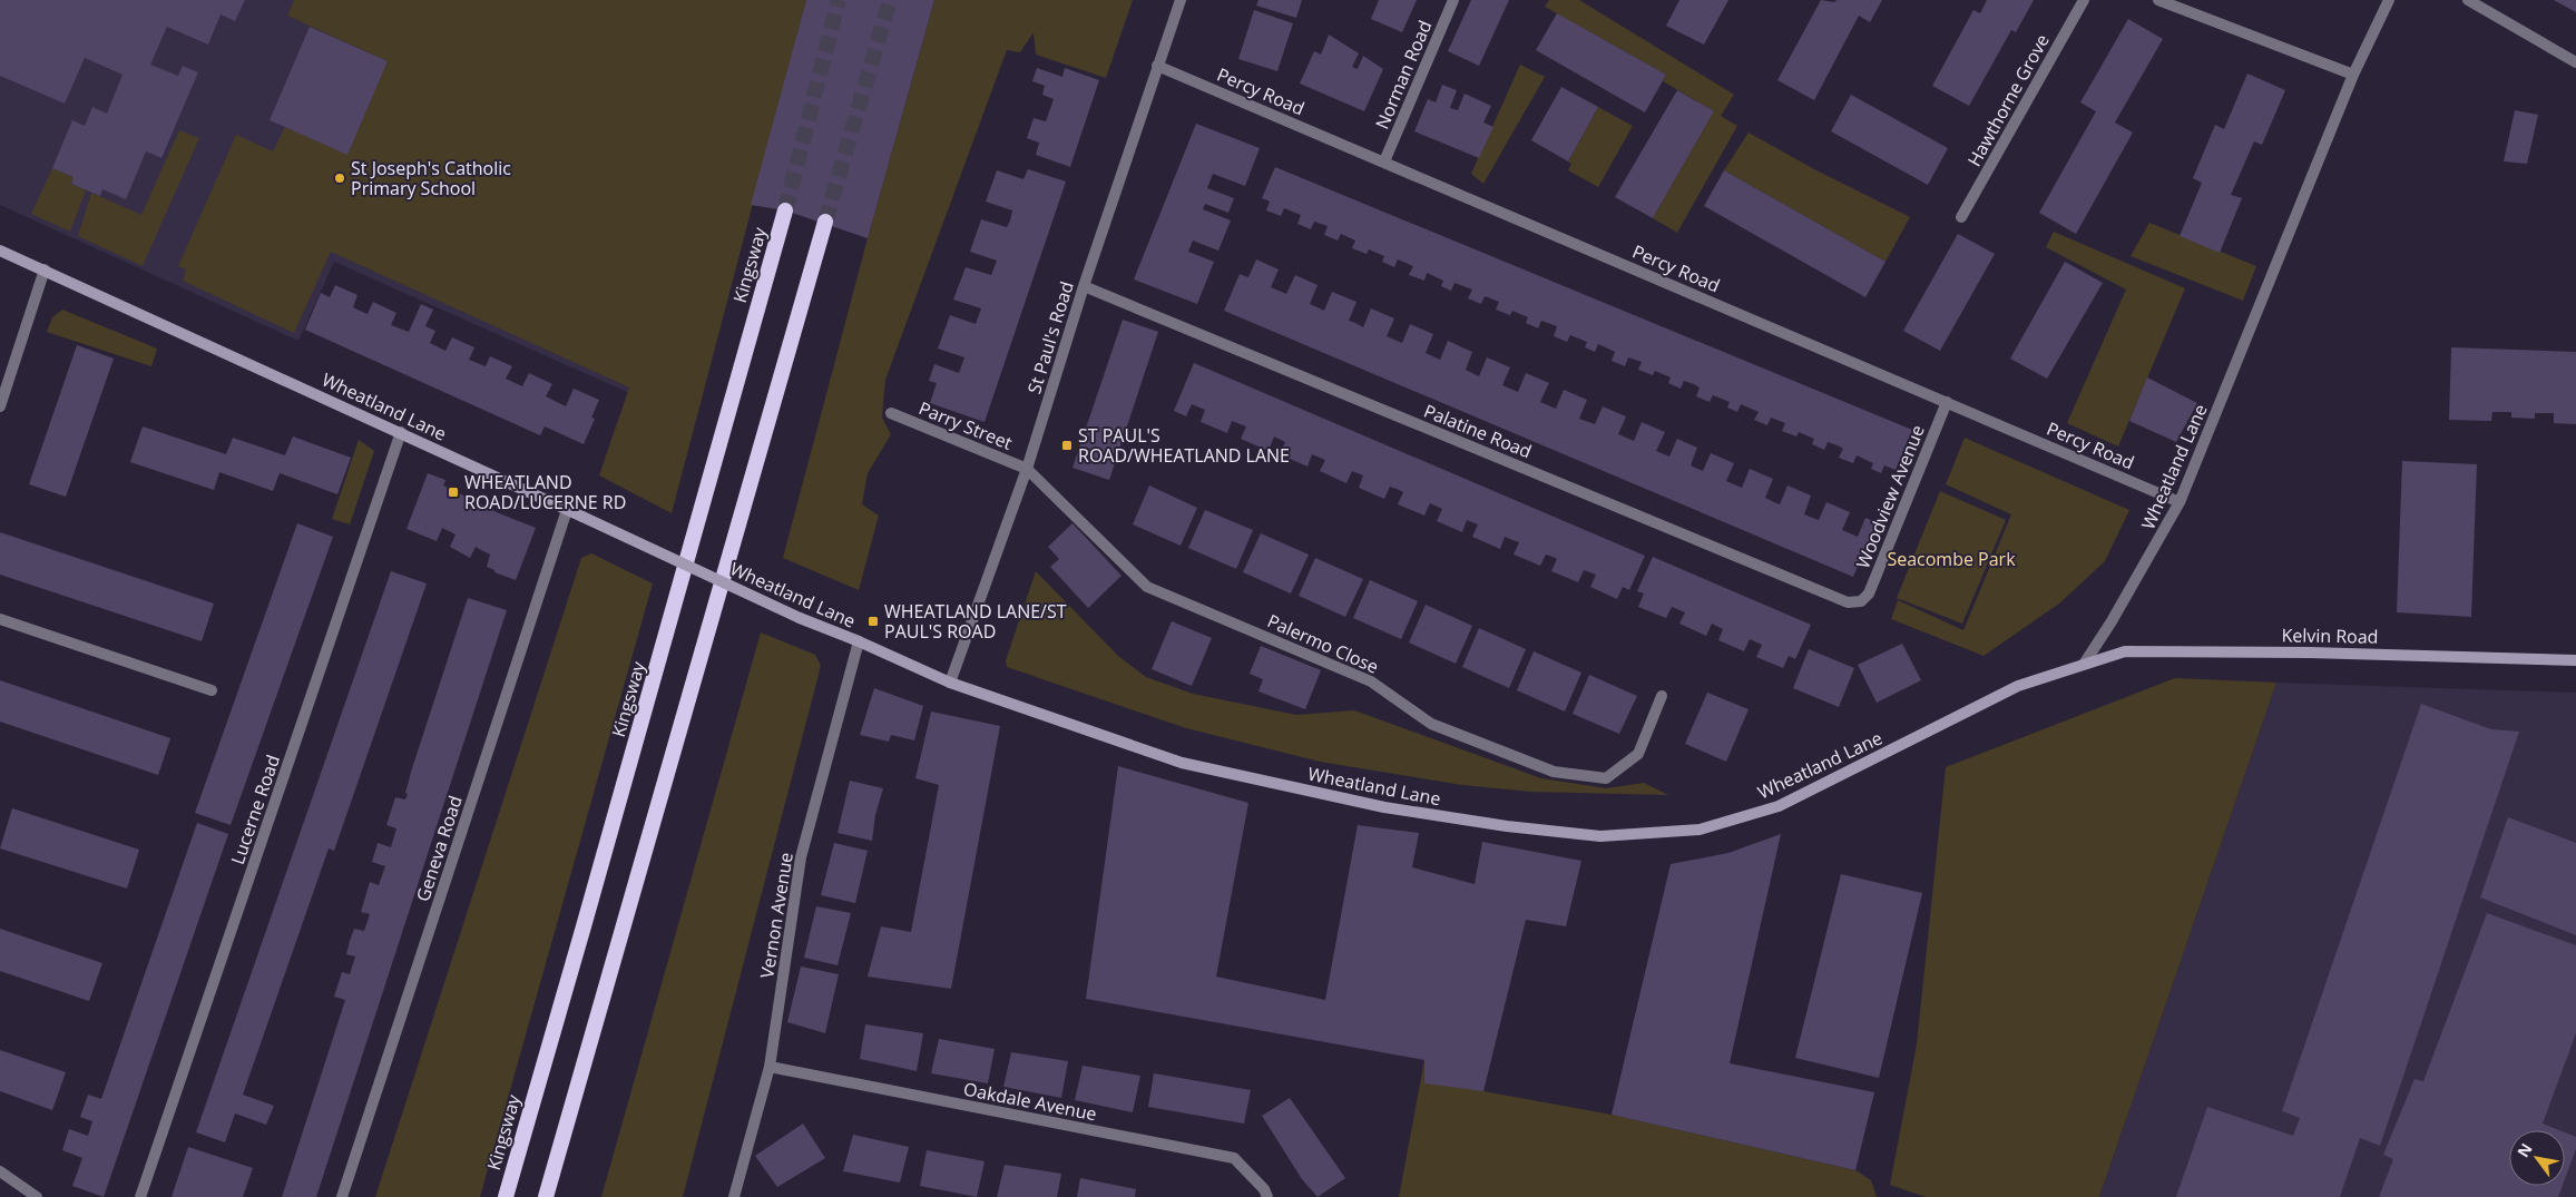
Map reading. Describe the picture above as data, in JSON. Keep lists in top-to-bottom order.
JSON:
{
  "streets": {
    "highway": ["Kingsway"],
    "main road": ["Wheatland Lane", "Kelvin Road"],
    "street": [
      "Norman Road",
      "Percy Road",
      "Hawthorne Grove",
      "St Paul's Road",
      "Parry Street",
      "Palatine Road",
      "Woodview Avenue",
      "Palermo Close",
      "Lucerne Road",
      "Geneva Road",
      "Vernon Avenue",
      "Oakdale Avenue"
    ]
  },
  "crossings": [
    ["Norman Road", "Percy Road"],
    ["Percy Road", "St Paul's Road"],
    ["Percy Road", "Wheatland Lane"],
    ["Percy Road", "Woodview Avenue"],
    ["St Paul's Road", "Wheatland Lane"],
    ["St Paul's Road", "Parry Street"],
    ["St Paul's Road", "Palatine Road"],
    ["St Paul's Road", "Palermo Close"],
    ["Wheatland Lane", "Kelvin Road"],
    ["Wheatland Lane", "Lucerne Road"],
    ["Wheatland Lane", "Geneva Road"],
    ["Wheatland Lane", "Vernon Avenue"],
    ["Parry Street", "Palermo Close"],
    ["Palatine Road", "Woodview Avenue"],
    ["Vernon Avenue", "Oakdale Avenue"]
  ],
  "parks": ["Seacombe Park"],
  "places": {
    "other": ["St Joseph's Catholic Primary School"],
    "transit": ["ST PAUL'S ROAD/WHEATLAND LANE", "WHEATLAND ROAD/LUCERNE RD", "WHEATLAND LANE/ST PAUL'S ROAD"]
  },
  "north": "top left"
}
